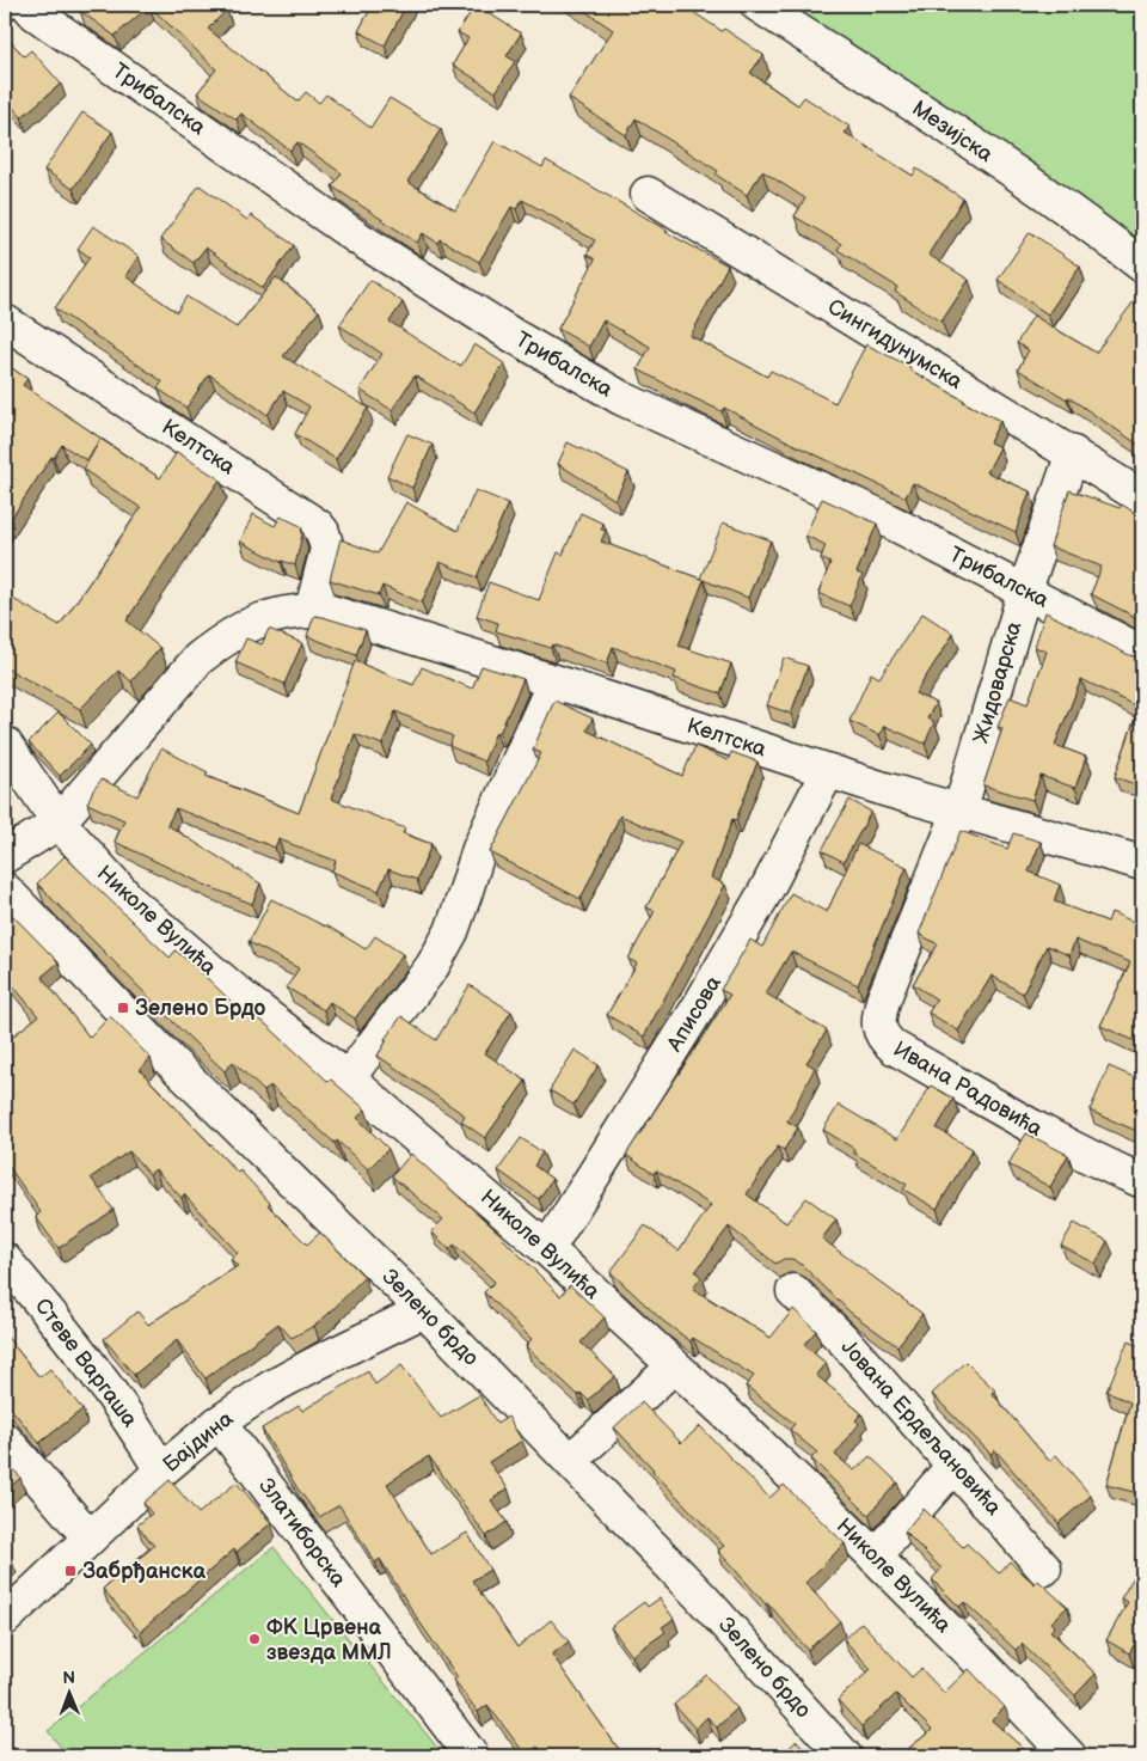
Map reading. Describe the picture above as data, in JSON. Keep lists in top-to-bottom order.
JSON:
{
  "streets": {
    "street": [
      "Трибалска",
      "Мезијска",
      "Сингидунумска",
      "Келтска",
      "Жидоварска",
      "Николе Вулића",
      "Аписова",
      "Ивана Радовића",
      "Зелено брдо",
      "Стеве Варгаша",
      "Јована Ердељановића",
      "Бајдина",
      "Златиборска"
    ]
  },
  "crossings": [
    ["Трибалска", "Жидоварска"],
    ["Сингидунумска", "Жидоварска"],
    ["Келтска", "Жидоварска"],
    ["Келтска", "Николе Вулића"],
    ["Келтска", "Аписова"],
    ["Келтска", "Ивана Радовића"],
    ["Жидоварска", "Ивана Радовића"],
    ["Николе Вулића", "Аписова"],
    ["Зелено брдо", "Бајдина"],
    ["Стеве Варгаша", "Бајдина"],
    ["Бајдина", "Златиборска"]
  ],
  "places": {
    "transit": ["Зелено Брдо", "Забрђанска"],
    "other": ["ФК Црвена звезда ММЛ"]
  },
  "north": "top"
}
